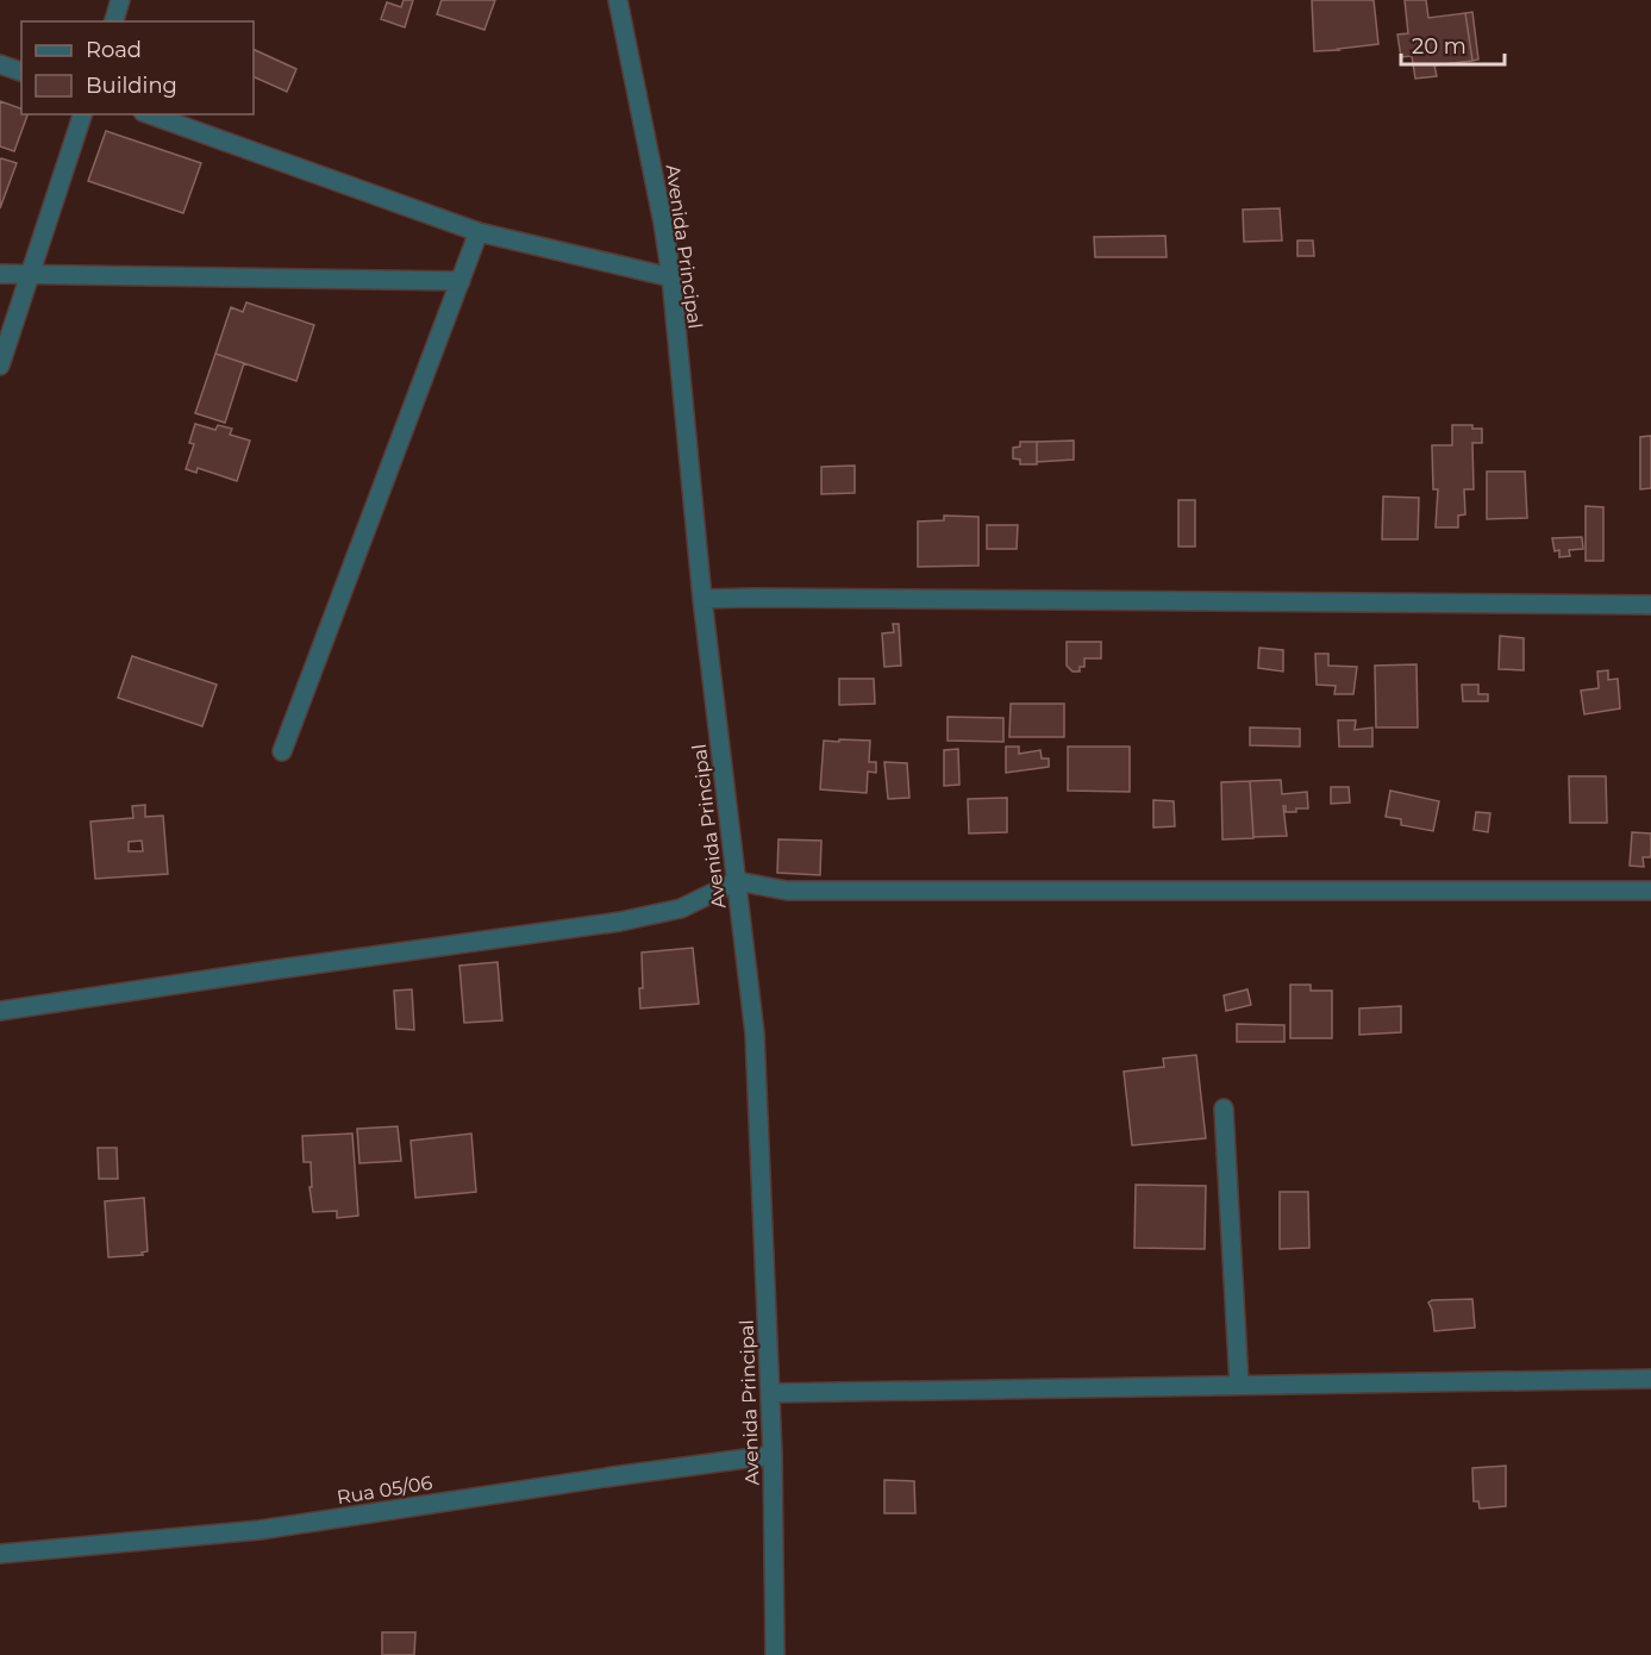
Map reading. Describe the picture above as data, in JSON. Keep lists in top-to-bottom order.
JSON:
{
  "streets": {
    "street": ["Avenida Principal", "Rua 05/06"]
  },
  "crossings": [
    ["Avenida Principal", "Rua 05/06"]
  ],
  "legend": ["Road", "Building"],
  "scale_bar": "20 m"
}
